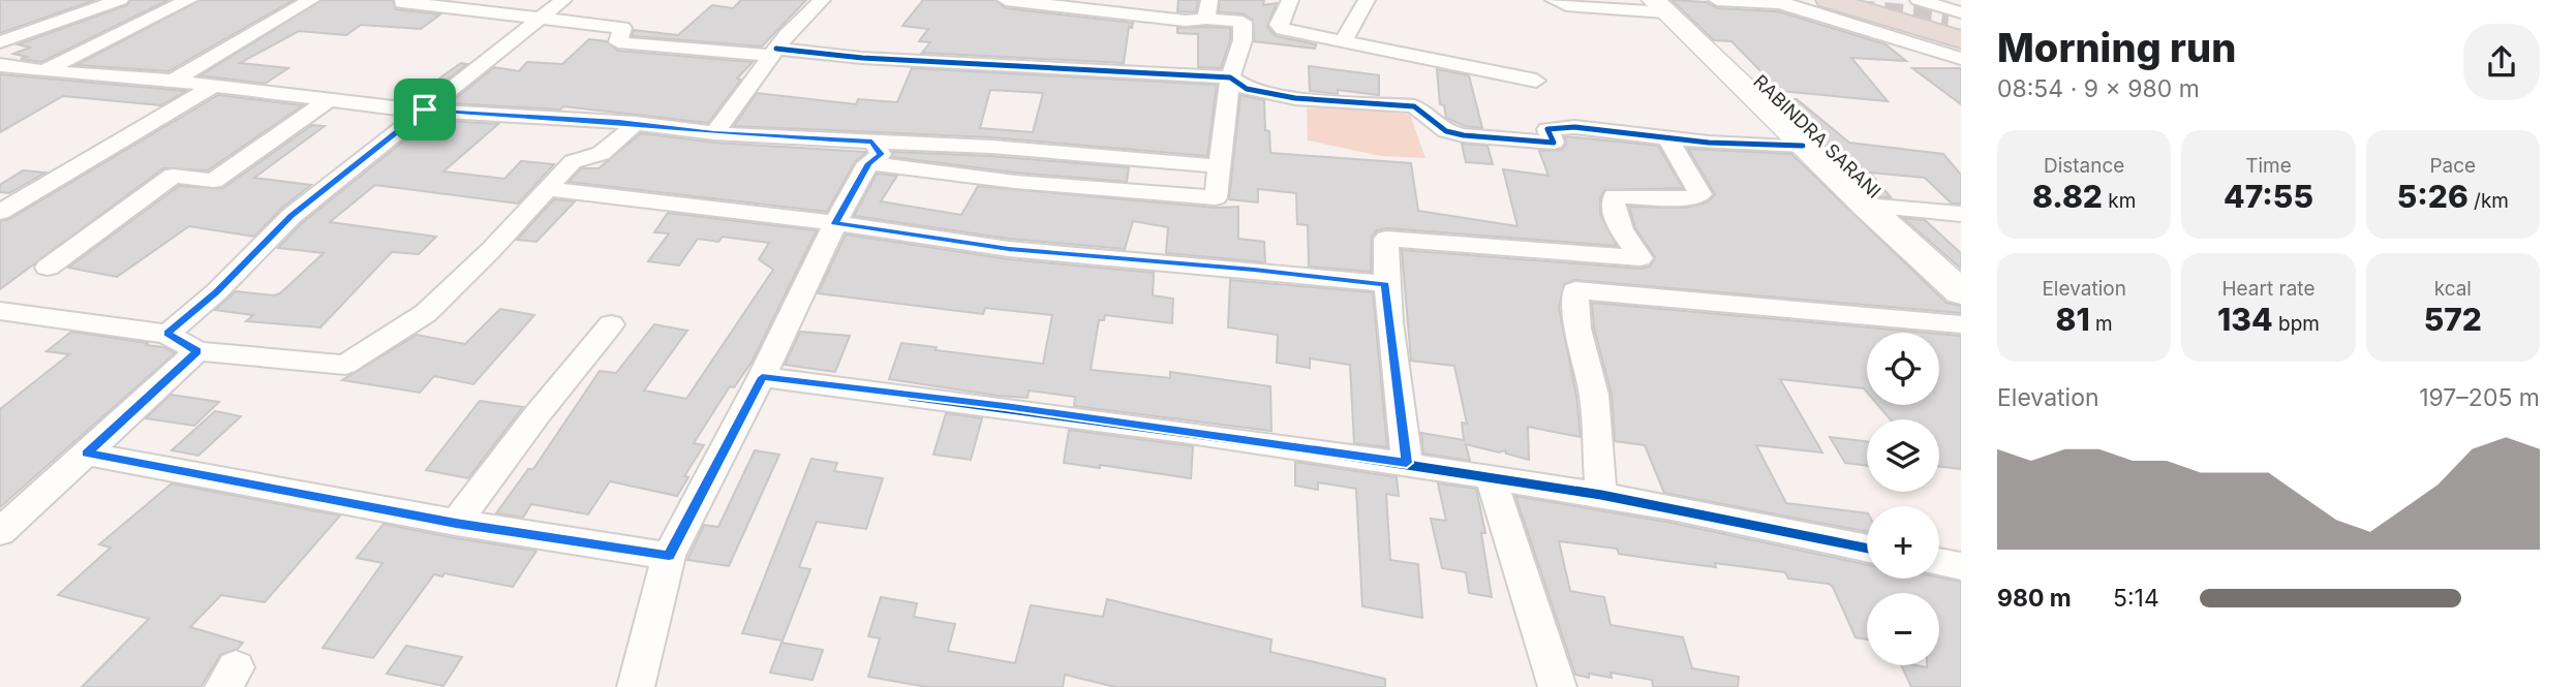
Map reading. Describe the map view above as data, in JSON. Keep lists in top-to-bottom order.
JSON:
{
  "streets": {
    "street": ["RABINDRA SARANI"]
  },
  "page": {
    "heading": ["Morning run", "08:54 · 9 × 980 m"],
    "stats": [
      ["Distance", "8.82 km"],
      ["Time", "47:55"],
      ["Pace", "5:26 /km"],
      ["Elevation", "81 m"],
      ["Heart rate", "134 bpm"],
      ["kcal", "572"]
    ],
    "map_buttons": ["+", "−"],
    "chart": ["Elevation", "197–205 m"],
    "list": [
      {
        "name": "980 m",
        "note": "5:14"
      }
    ]
  }
}
